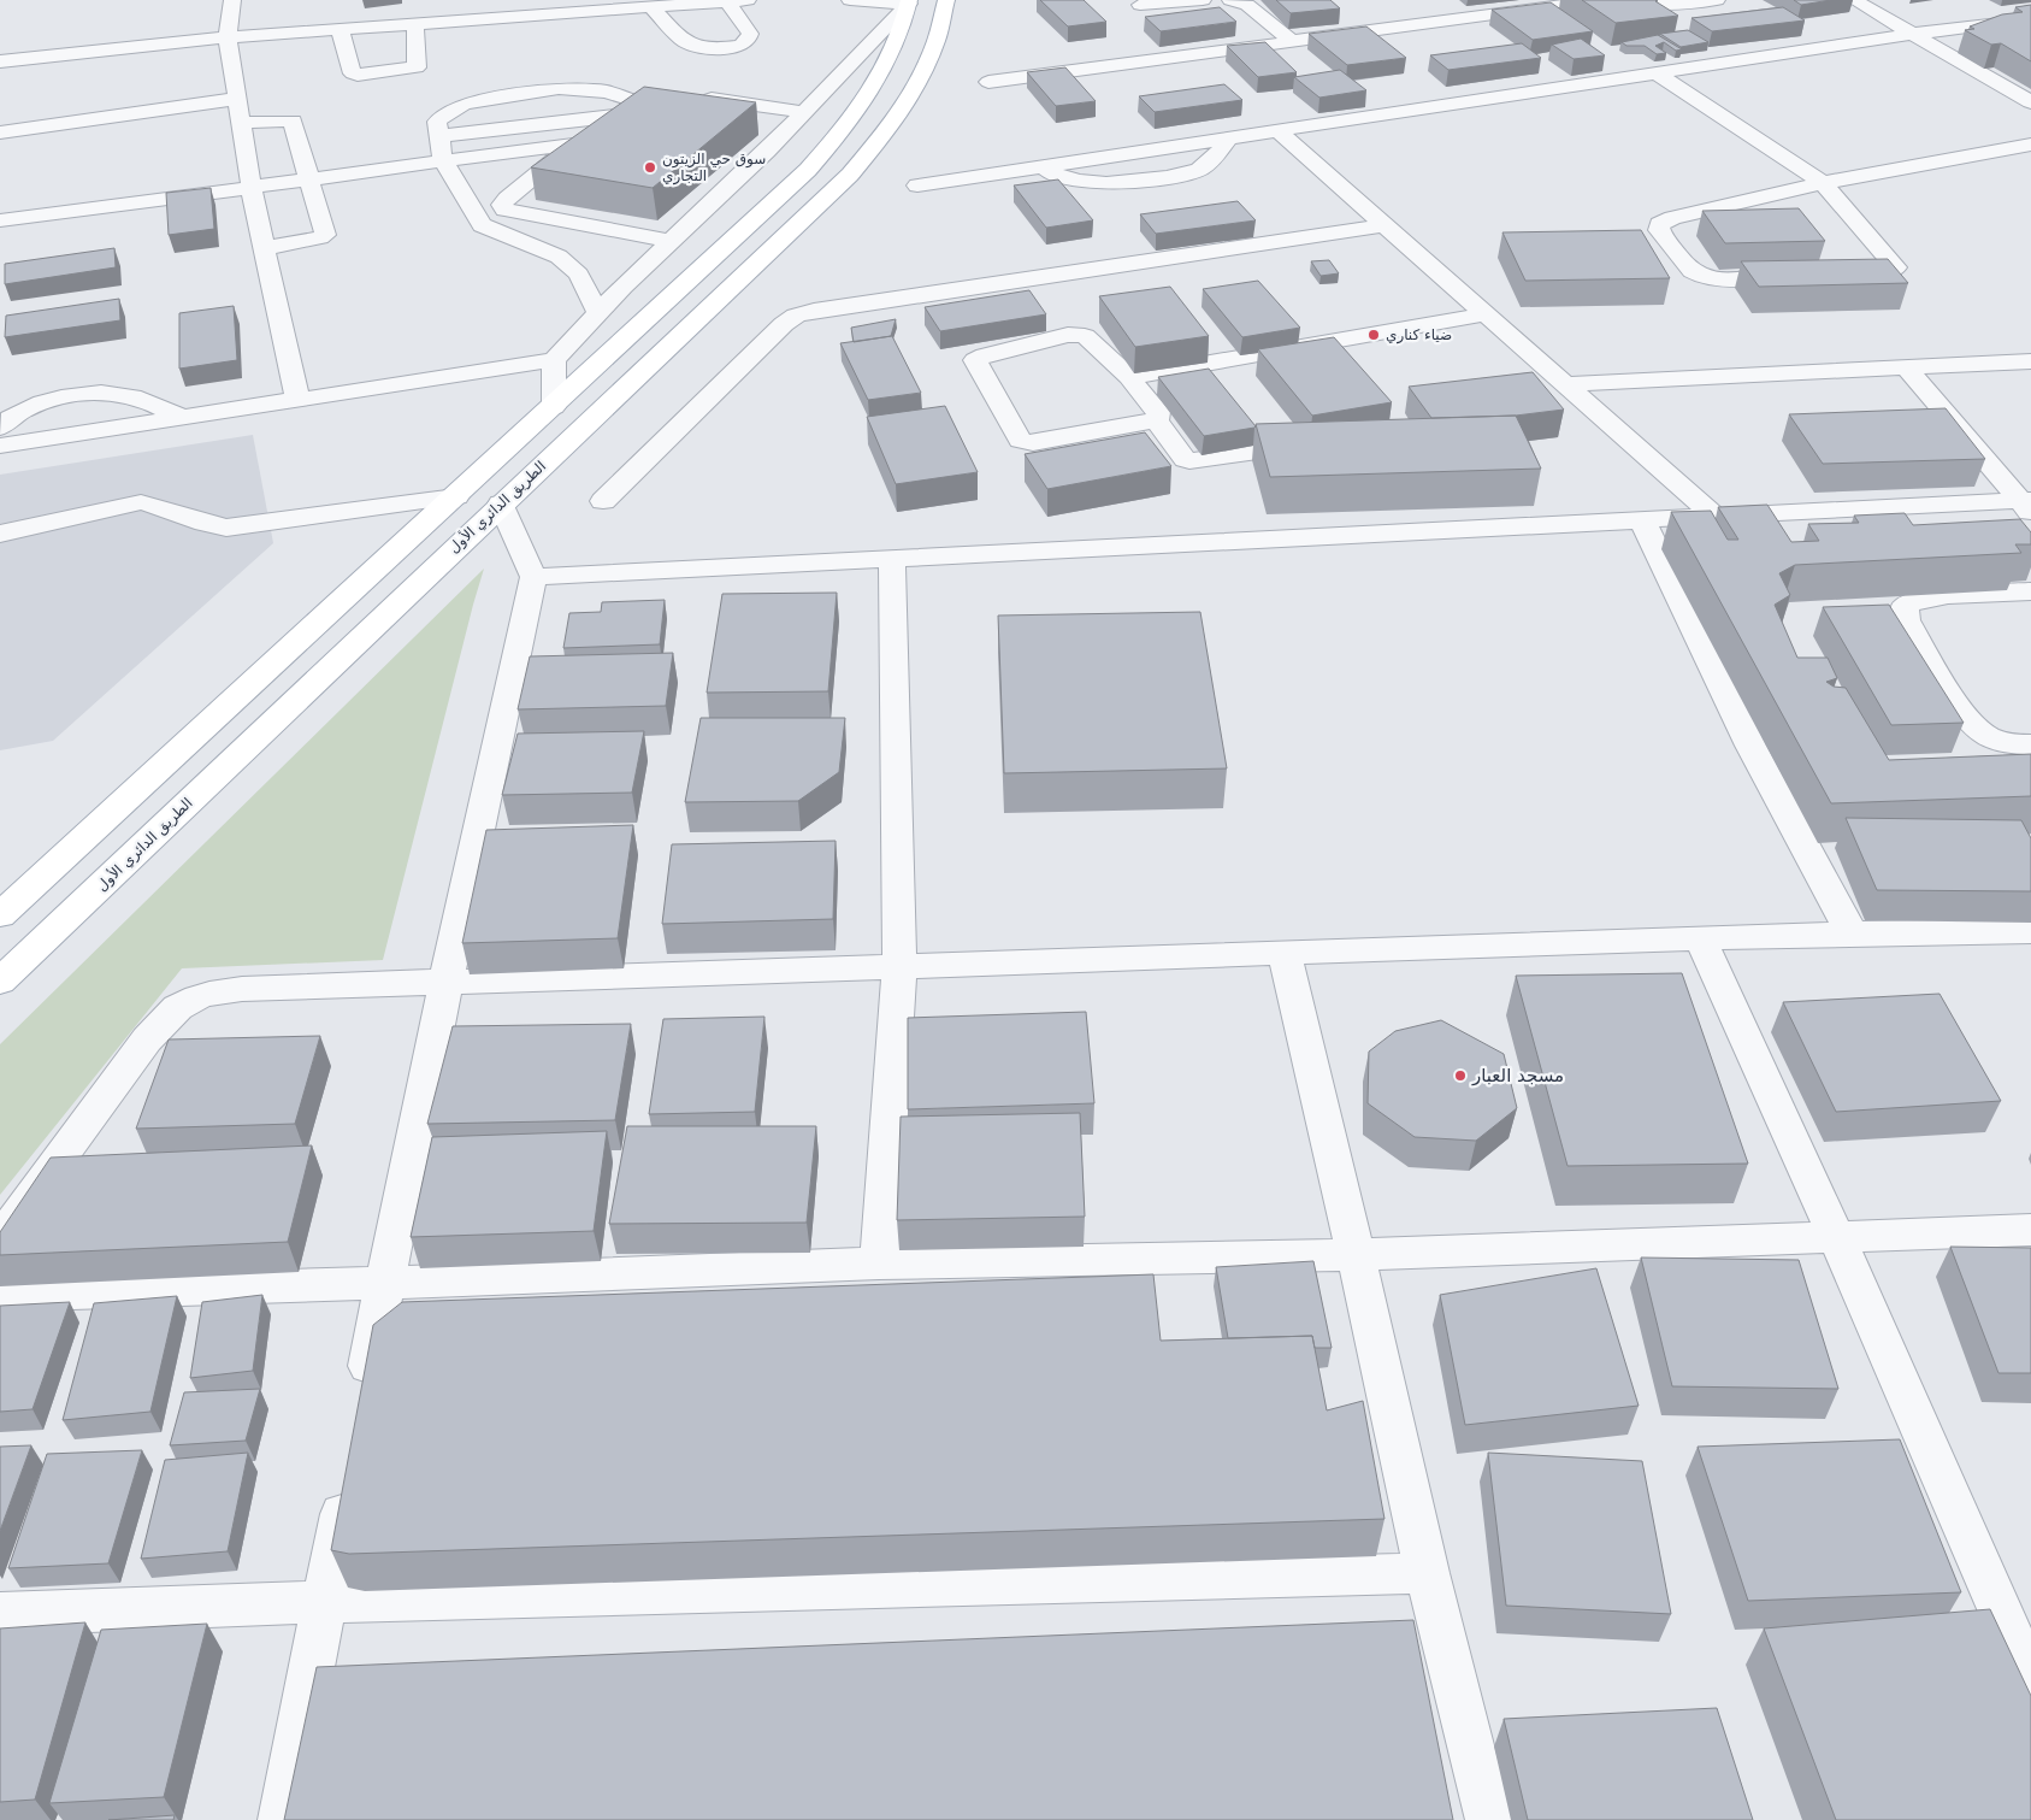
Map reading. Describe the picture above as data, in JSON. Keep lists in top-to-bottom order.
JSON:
{
  "streets": {
    "main road": ["الطريق الدائري الأول"]
  },
  "places": ["سوق حي الزيتون التجاري", "ضياء كناري", "مسجد العبار"]
}
